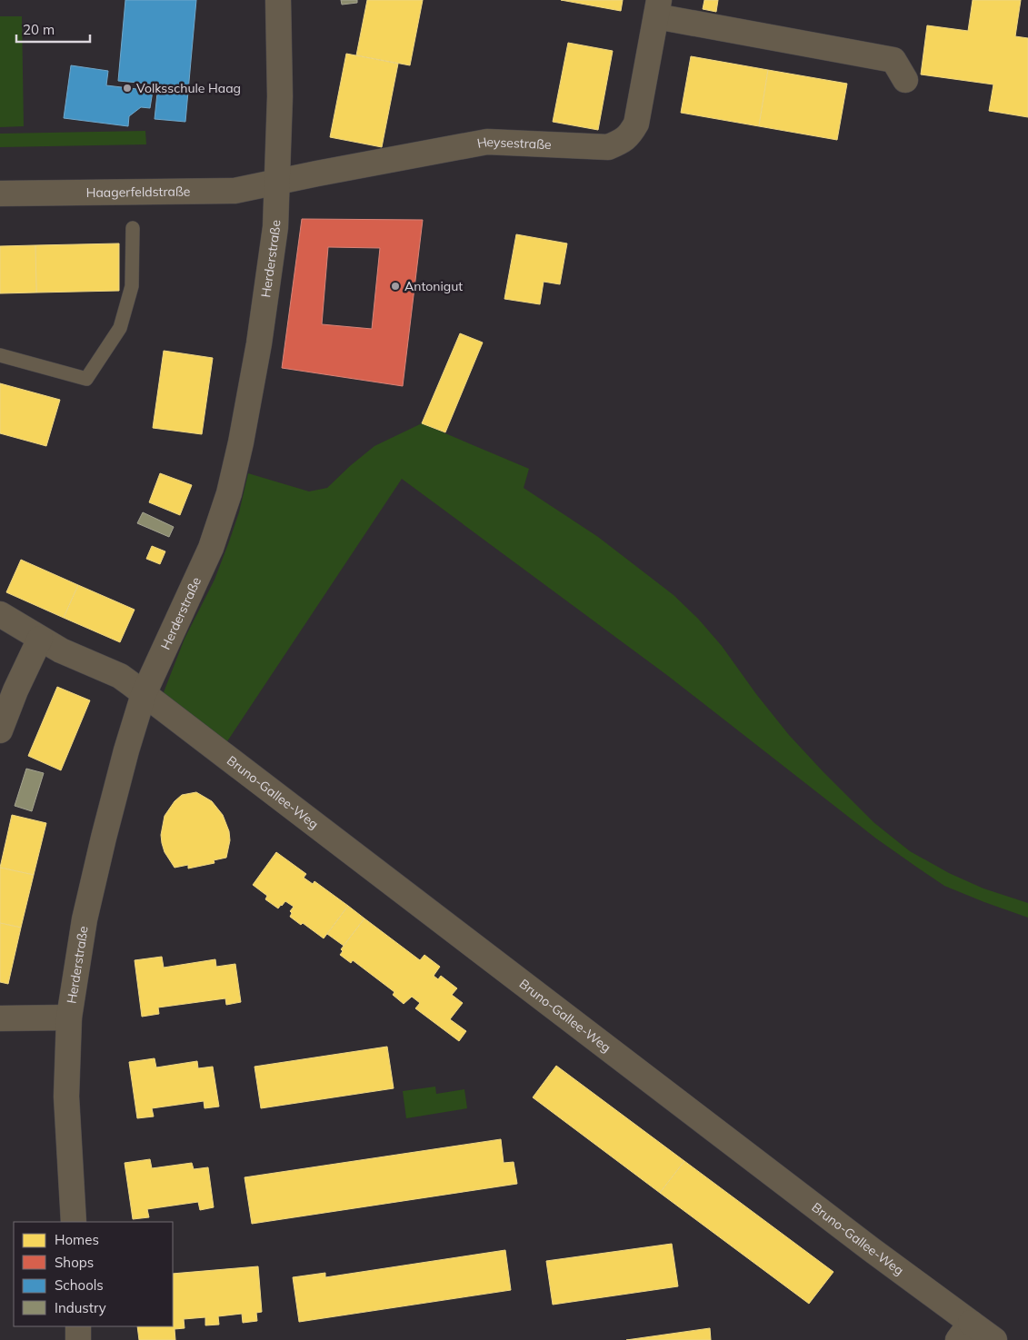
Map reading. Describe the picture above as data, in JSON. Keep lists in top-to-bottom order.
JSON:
{
  "streets": {
    "street": [
      "Heysestraße",
      "Haagerfeldstraße",
      "Herderstraße",
      "Bruno-Gallee-Weg"
    ]
  },
  "crossings": [
    ["Heysestraße", "Haagerfeldstraße"],
    ["Heysestraße", "Herderstraße"],
    ["Haagerfeldstraße", "Herderstraße"],
    ["Herderstraße", "Bruno-Gallee-Weg"]
  ],
  "places": ["Volksschule Haag", "Antonigut"],
  "legend": [
    "Homes",
    "Shops",
    "Schools",
    "Industry"
  ],
  "scale_bar": "20 m"
}
